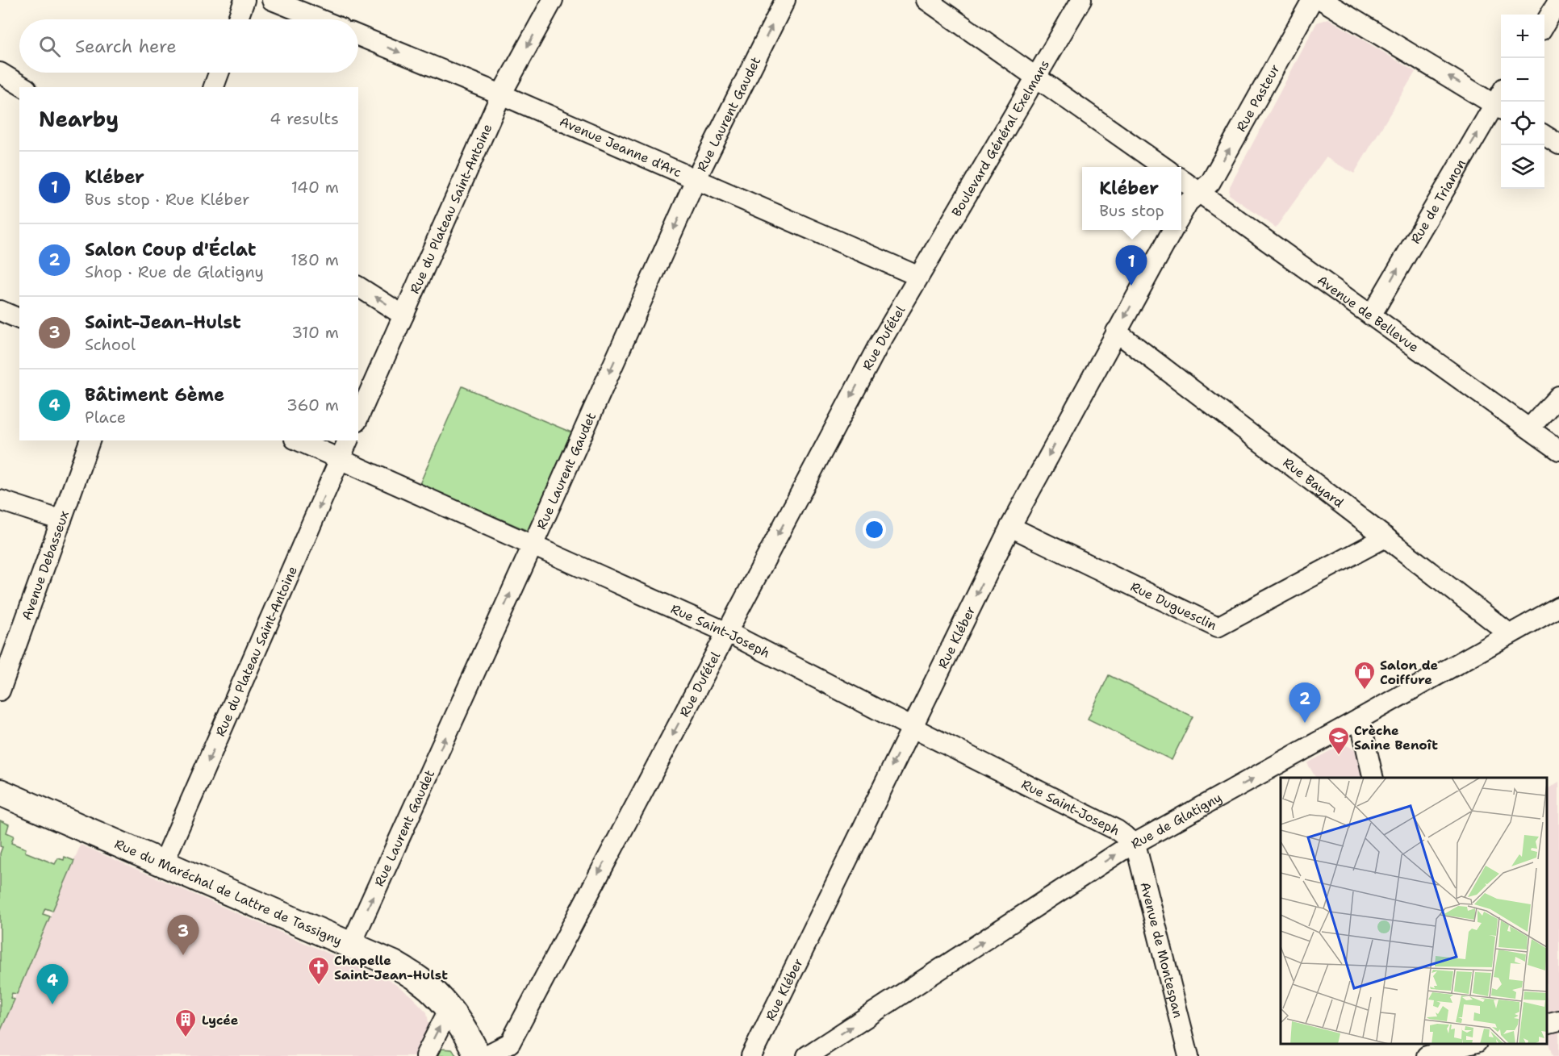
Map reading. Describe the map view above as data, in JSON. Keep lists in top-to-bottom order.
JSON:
{
  "streets": {
    "main road": ["Rue du Maréchal de Lattre de Tassigny"],
    "street": [
      "Rue Pasteur",
      "Rue Laurent Gaudet",
      "Boulevard Général Exelmans",
      "Avenue Jeanne d'Arc",
      "Rue de Trianon",
      "Rue du Plateau Saint-Antoine",
      "Avenue de Bellevue",
      "Rue Dufétel",
      "Rue Bayard",
      "Avenue Debasseux",
      "Rue Duguesclin",
      "Rue Saint-Joseph",
      "Rue Kléber",
      "Rue de Glatigny",
      "Avenue de Montespan"
    ]
  },
  "crossings": [
    ["Rue Pasteur", "Avenue de Bellevue"],
    ["Rue Laurent Gaudet", "Avenue Jeanne d'Arc"],
    ["Rue Laurent Gaudet", "Rue Saint-Joseph"],
    ["Rue Laurent Gaudet", "Rue du Maréchal de Lattre de Tassigny"],
    ["Boulevard Général Exelmans", "Avenue Jeanne d'Arc"],
    ["Boulevard Général Exelmans", "Rue Dufétel"],
    ["Avenue Jeanne d'Arc", "Rue du Plateau Saint-Antoine"],
    ["Avenue Jeanne d'Arc", "Rue Dufétel"],
    ["Rue de Trianon", "Avenue de Bellevue"],
    ["Rue du Plateau Saint-Antoine", "Rue Saint-Joseph"],
    ["Rue du Plateau Saint-Antoine", "Rue du Maréchal de Lattre de Tassigny"],
    ["Rue Dufétel", "Rue Saint-Joseph"],
    ["Rue Bayard", "Rue Duguesclin"],
    ["Rue Bayard", "Rue Kléber"],
    ["Rue Bayard", "Rue de Glatigny"],
    ["Rue Duguesclin", "Rue Kléber"],
    ["Rue Saint-Joseph", "Rue Kléber"],
    ["Rue Saint-Joseph", "Rue de Glatigny"],
    ["Rue Saint-Joseph", "Avenue de Montespan"],
    ["Rue de Glatigny", "Avenue de Montespan"]
  ],
  "one_way": [
    "Rue Pasteur",
    "Rue de Trianon",
    "Rue du Plateau Saint-Antoine",
    "Rue Dufétel",
    "Rue Kléber",
    "Rue de Glatigny"
  ],
  "places": {
    "shop": ["Salon de Coiffure"],
    "school or university": ["Crèche Saine Benoît"],
    "church": ["Chapelle Saint-Jean-Hulst"],
    "building": ["Lycée"]
  },
  "page": {
    "map_buttons": ["+", "−"],
    "search": "Search here",
    "heading": ["Nearby", "4 results"],
    "list": [
      {
        "mark": "1",
        "name": "Kléber",
        "note": "Bus stop · Rue Kléber",
        "value": "140 m"
      },
      {
        "mark": "2",
        "name": "Salon Coup d'Éclat",
        "note": "Shop · Rue de Glatigny",
        "value": "180 m"
      },
      {
        "mark": "3",
        "name": "Saint-Jean-Hulst",
        "note": "School",
        "value": "310 m"
      },
      {
        "mark": "4",
        "name": "Bâtiment 6ème",
        "note": "Place",
        "value": "360 m"
      }
    ],
    "popup": ["Kléber", "Bus stop"],
    "pins": [
      "1",
      "2",
      "3",
      "4"
    ]
  }
}
